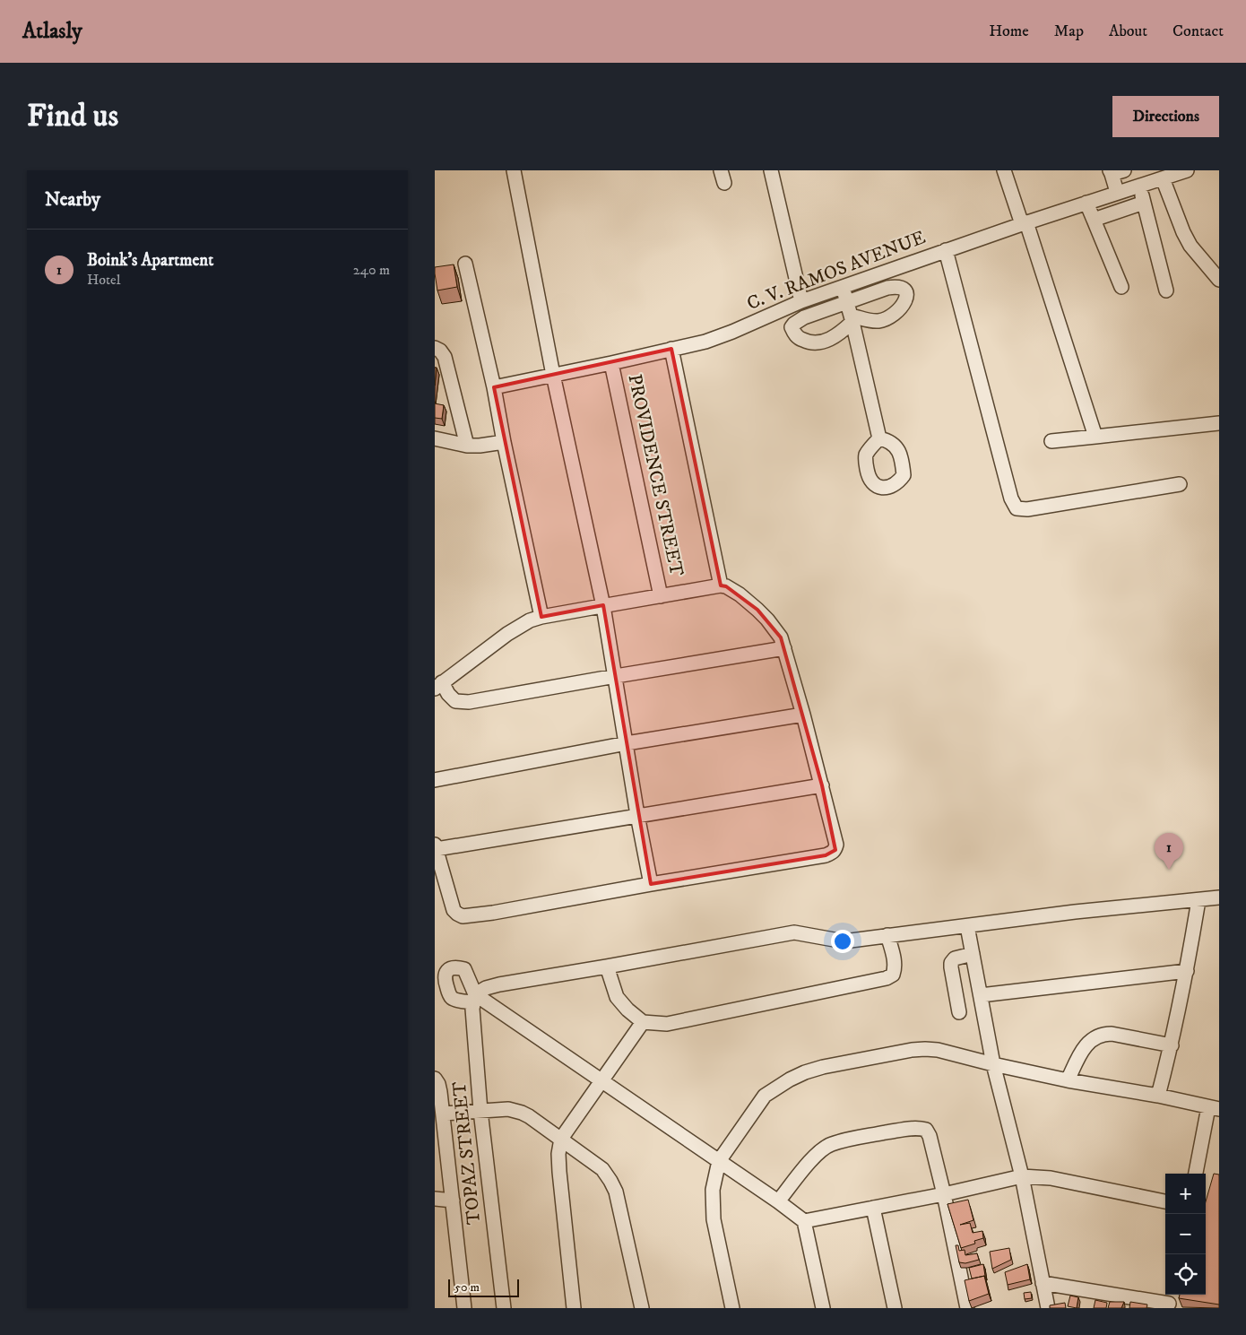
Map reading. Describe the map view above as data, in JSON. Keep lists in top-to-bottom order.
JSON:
{
  "streets": {
    "street": ["C. V. RAMOS AVENUE", "PROVIDENCE STREET", "TOPAZ STREET"]
  },
  "crossings": [
    ["C. V. RAMOS AVENUE", "PROVIDENCE STREET"]
  ],
  "scale_bar": "50 m",
  "page": {
    "header": "Atlasly",
    "nav": [
      "Home",
      "Map",
      "About",
      "Contact"
    ],
    "buttons": "Directions",
    "title": "Find us",
    "heading": "Nearby",
    "list": [
      {
        "mark": "1",
        "name": "Boink's Apartment",
        "note": "Hotel",
        "value": "240 m"
      }
    ],
    "pins": "1",
    "map_buttons": ["+", "−"],
    "scale": "50 m"
  }
}
